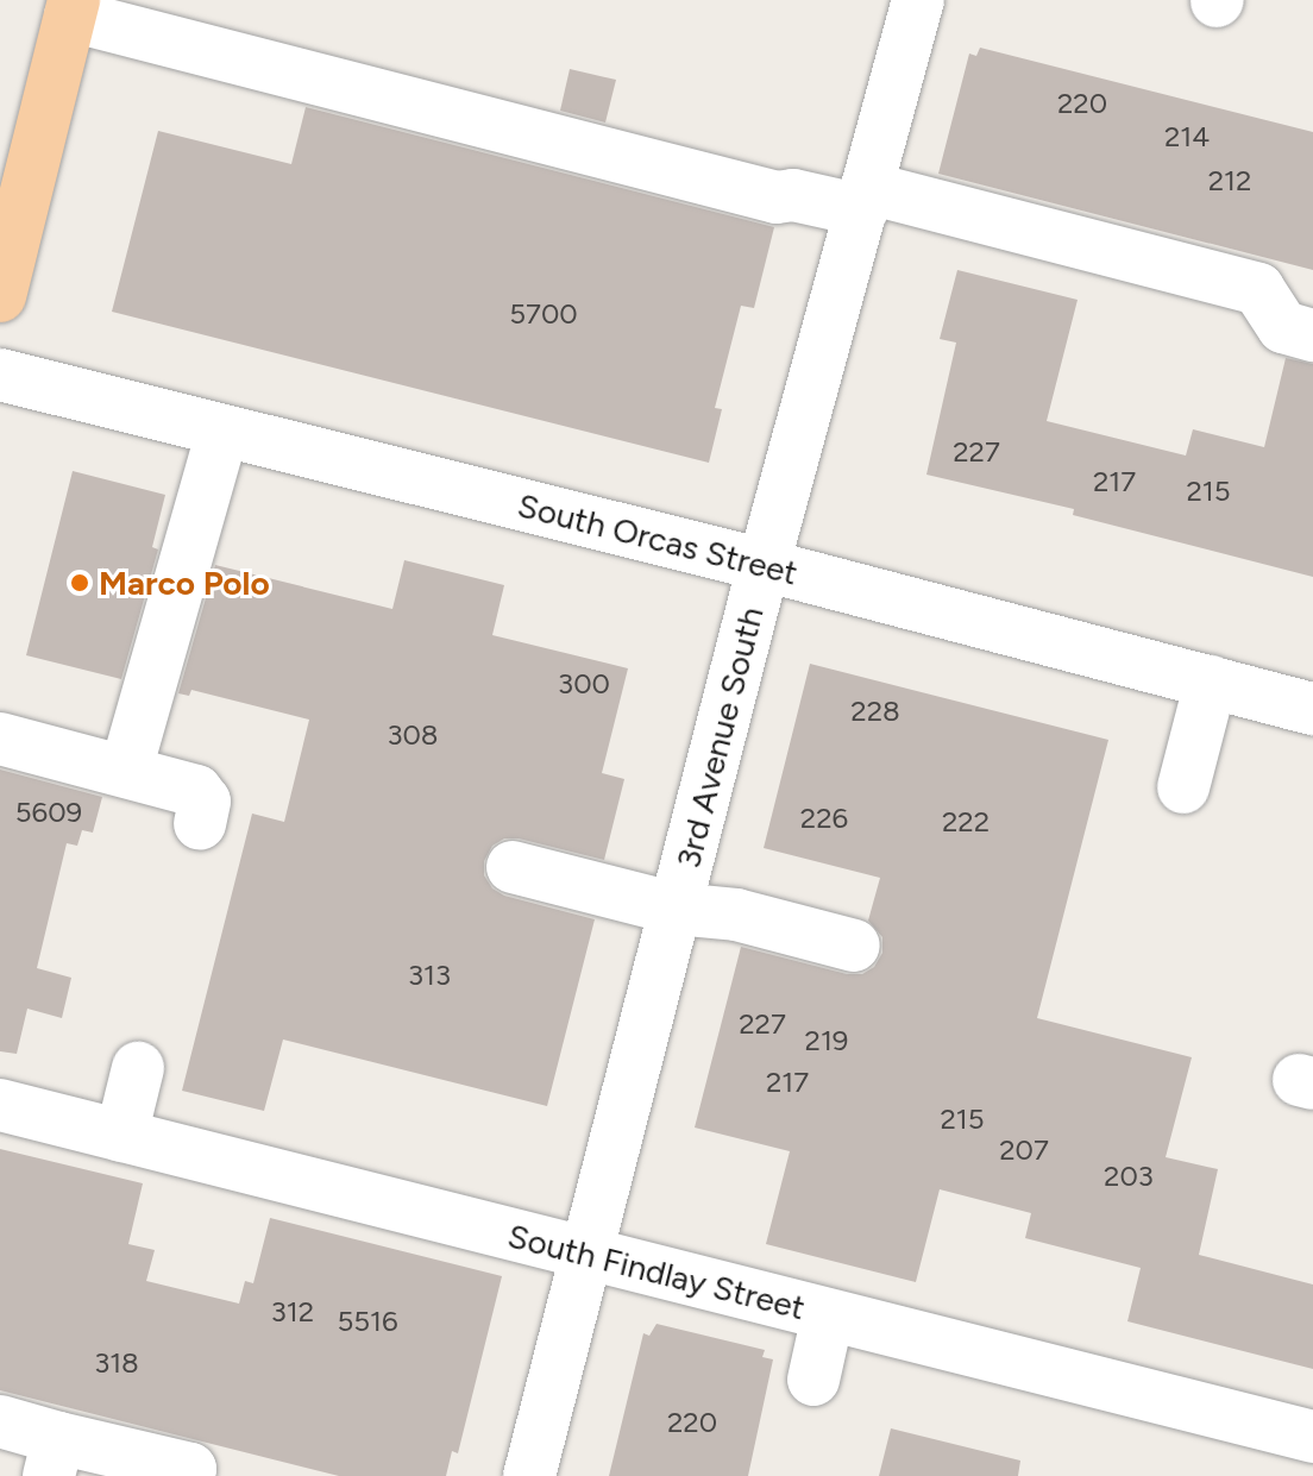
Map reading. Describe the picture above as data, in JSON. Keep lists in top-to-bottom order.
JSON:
{
  "streets": {
    "street": ["South Orcas Street", "3rd Avenue South", "South Findlay Street"]
  },
  "crossings": [
    ["South Orcas Street", "3rd Avenue South"],
    ["3rd Avenue South", "South Findlay Street"]
  ],
  "places": ["Marco Polo"],
  "house_numbers": [
    "220",
    "214",
    "212",
    "5700",
    "227",
    "217",
    "215",
    "300",
    "228",
    "308",
    "5609",
    "226",
    "222",
    "313",
    "227",
    "219",
    "217",
    "215",
    "207",
    "203",
    "312",
    "5516",
    "318",
    "220"
  ]
}
